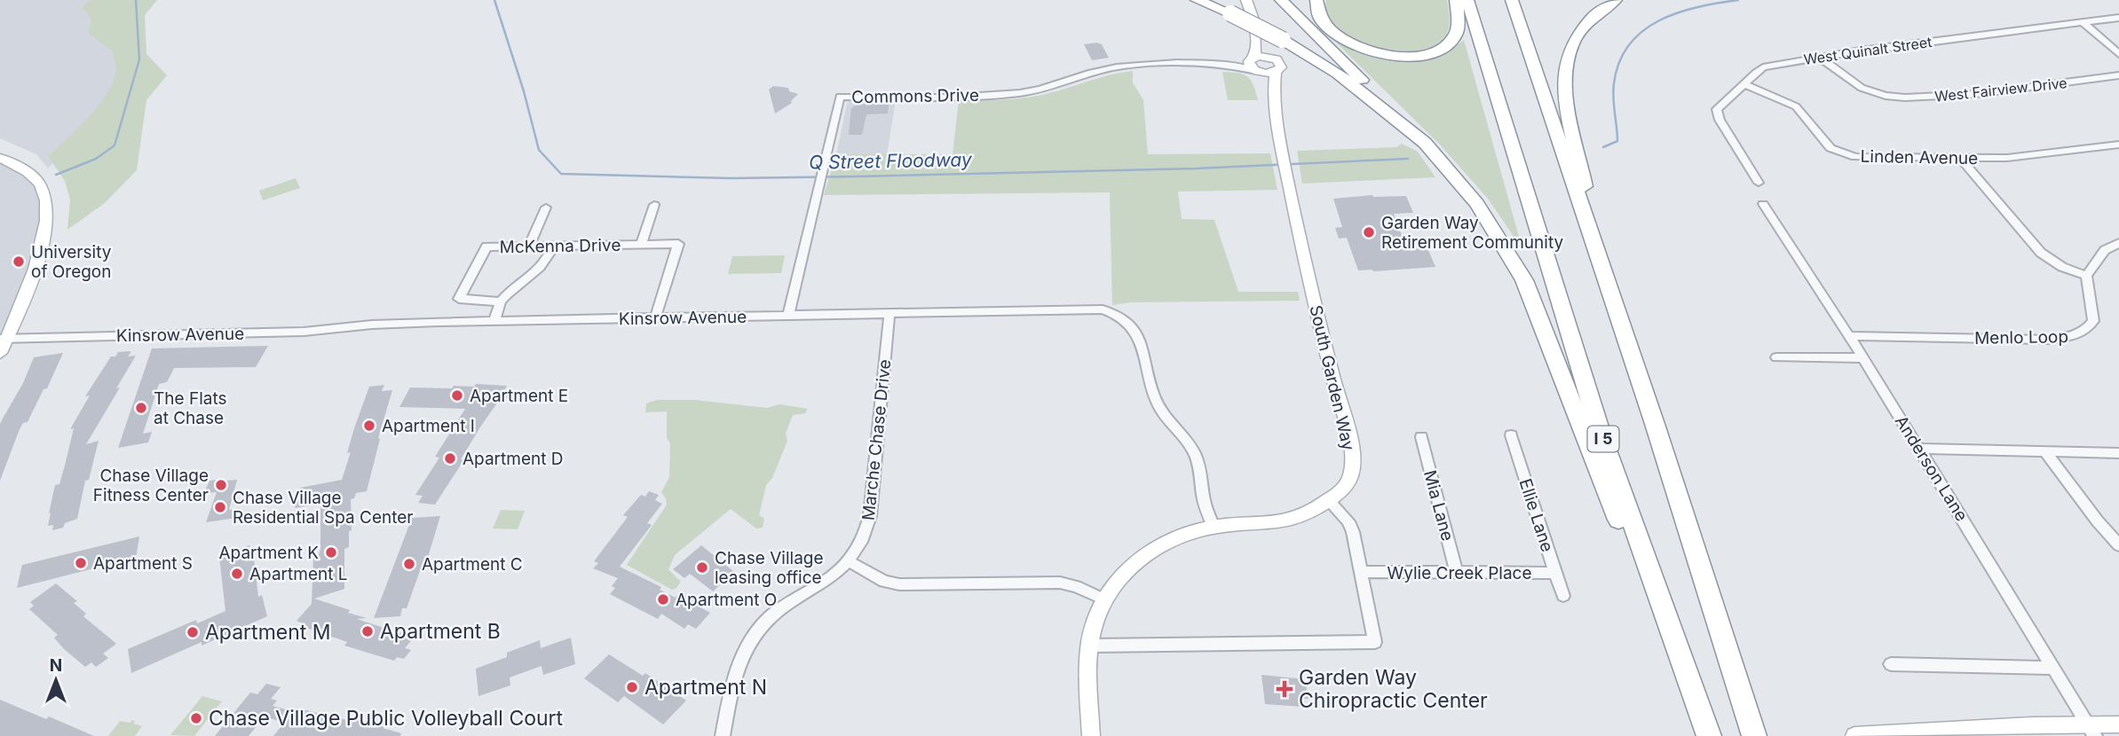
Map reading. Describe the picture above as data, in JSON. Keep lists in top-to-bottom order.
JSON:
{
  "streets": {
    "highway": ["I 5"],
    "street": [
      "West Quinalt Street",
      "West Fairview Drive",
      "Commons Drive",
      "Linden Avenue",
      "McKenna Drive",
      "Kinsrow Avenue",
      "Menlo Loop",
      "South Garden Way",
      "Marche Chase Drive",
      "Anderson Lane",
      "Mia Lane",
      "Ellie Lane",
      "Wylie Creek Place"
    ]
  },
  "crossings": [
    ["West Quinalt Street", "West Fairview Drive"],
    ["West Quinalt Street", "Linden Avenue"],
    ["Commons Drive", "Kinsrow Avenue"],
    ["Commons Drive", "South Garden Way"],
    ["McKenna Drive", "Kinsrow Avenue"],
    ["Kinsrow Avenue", "South Garden Way"],
    ["Kinsrow Avenue", "Marche Chase Drive"],
    ["Menlo Loop", "Anderson Lane"],
    ["Mia Lane", "Wylie Creek Place"],
    ["Ellie Lane", "Wylie Creek Place"]
  ],
  "water": ["Q Street Floodway"],
  "places": {
    "other": [
      "Garden Way Retirement Community",
      "University of Oregon",
      "Apartment E",
      "The Flats at Chase",
      "Apartment I",
      "Apartment D",
      "Chase Village Fitness Center",
      "Chase Village Residential Spa Center",
      "Apartment K",
      "Apartment S",
      "Apartment C",
      "Chase Village leasing office",
      "Apartment L",
      "Apartment O",
      "Apartment B",
      "Apartment M",
      "Apartment N",
      "Chase Village Public Volleyball Court"
    ],
    "health": ["Garden Way Chiropractic Center"]
  },
  "north": "top"
}
